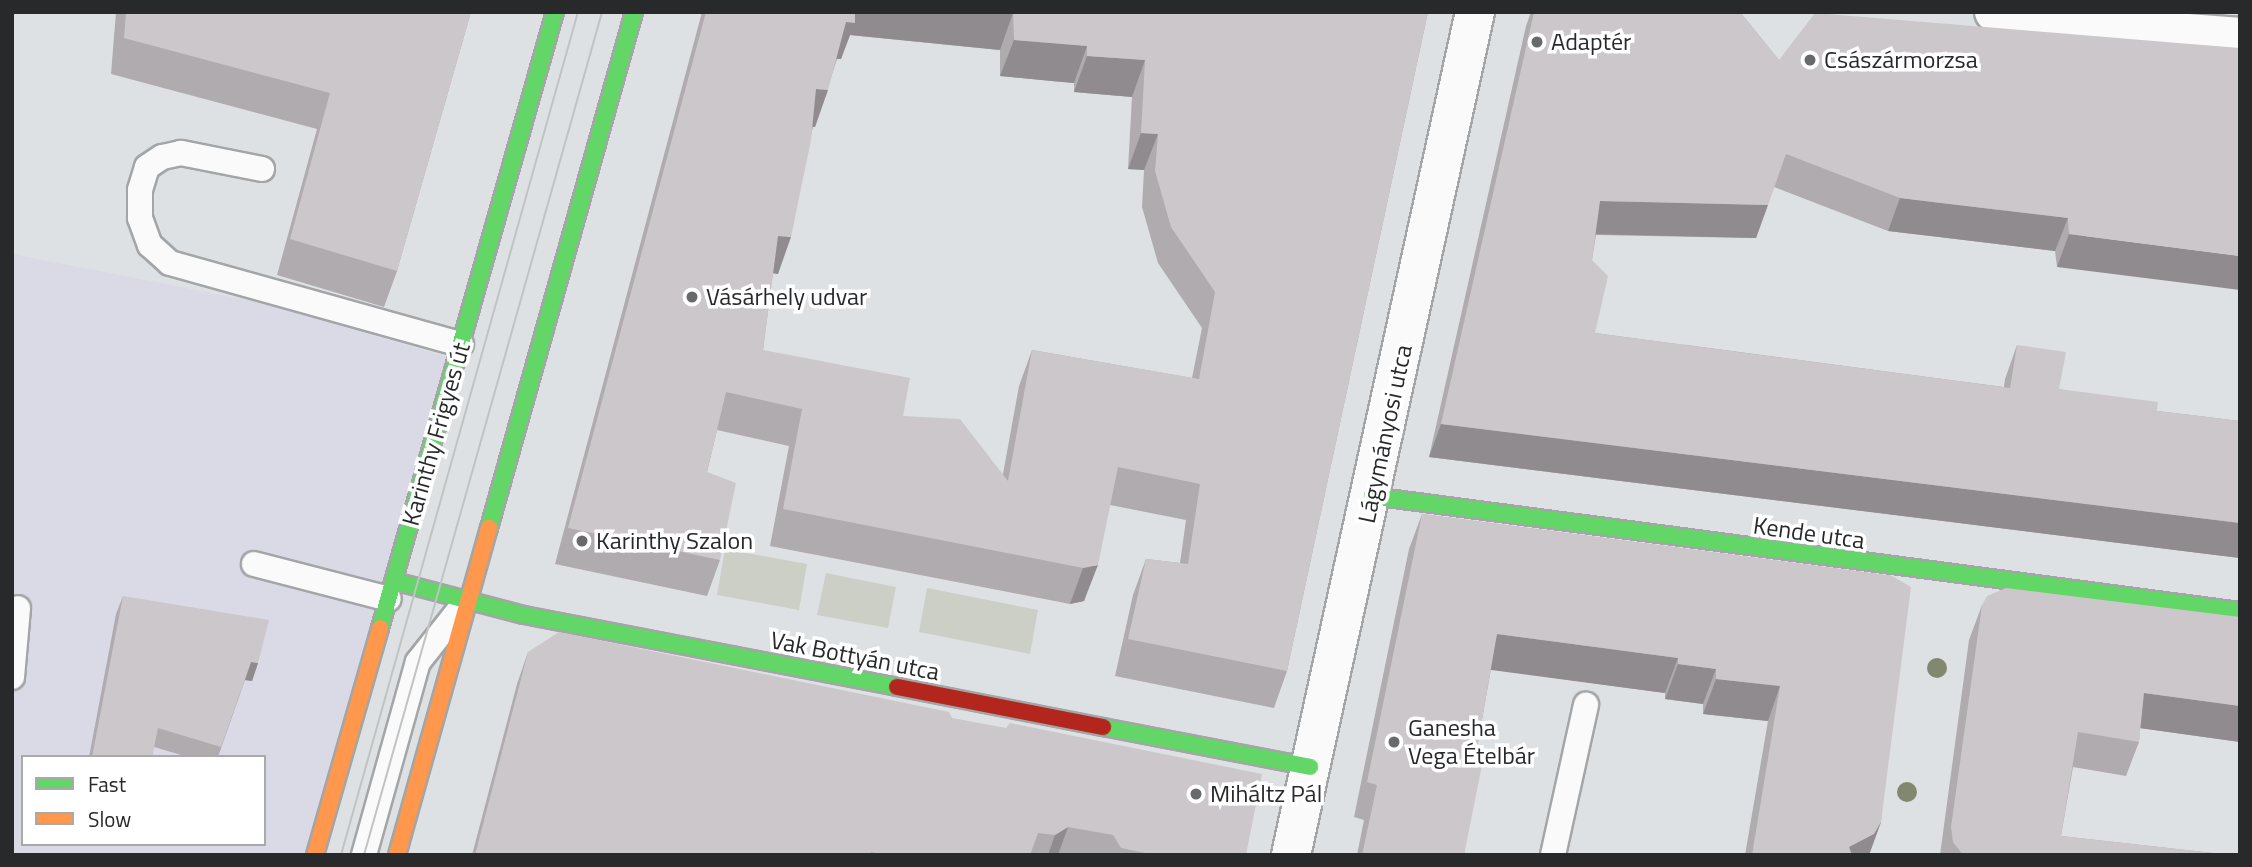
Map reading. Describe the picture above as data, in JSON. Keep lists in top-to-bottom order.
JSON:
{
  "streets": {
    "street": [
      "Karinthy Frigyes út",
      "Lágymányosi utca",
      "Kende utca",
      "Vak Bottyán utca"
    ]
  },
  "crossings": [
    ["Karinthy Frigyes út", "Vak Bottyán utca"],
    ["Lágymányosi utca", "Kende utca"],
    ["Lágymányosi utca", "Vak Bottyán utca"]
  ],
  "places": [
    "Adaptér",
    "Császármorzsa",
    "Vásárhely udvar",
    "Karinthy Szalon",
    "Ganesha Vega Ételbár",
    "Miháltz Pál"
  ],
  "legend": ["Fast", "Slow"]
}
